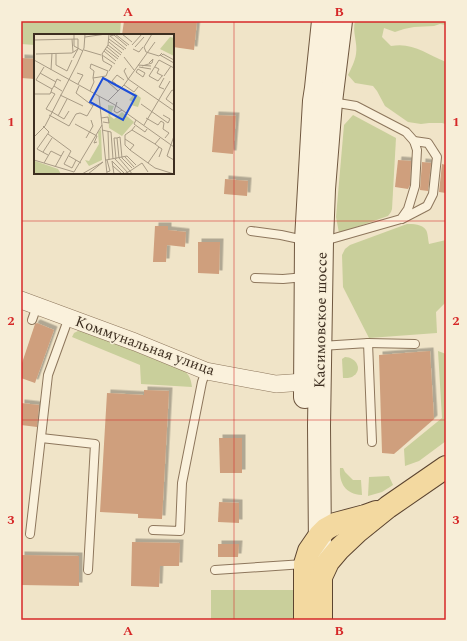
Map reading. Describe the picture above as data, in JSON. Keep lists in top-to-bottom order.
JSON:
{
  "streets": {
    "main road": ["Касимовское шоссе"],
    "street": ["Коммунальная улица"]
  },
  "crossings": [
    ["Касимовское шоссе", "Коммунальная улица"]
  ],
  "grid": {
    "columns": ["A", "B"],
    "rows": ["1", "2", "3"]
  }
}
